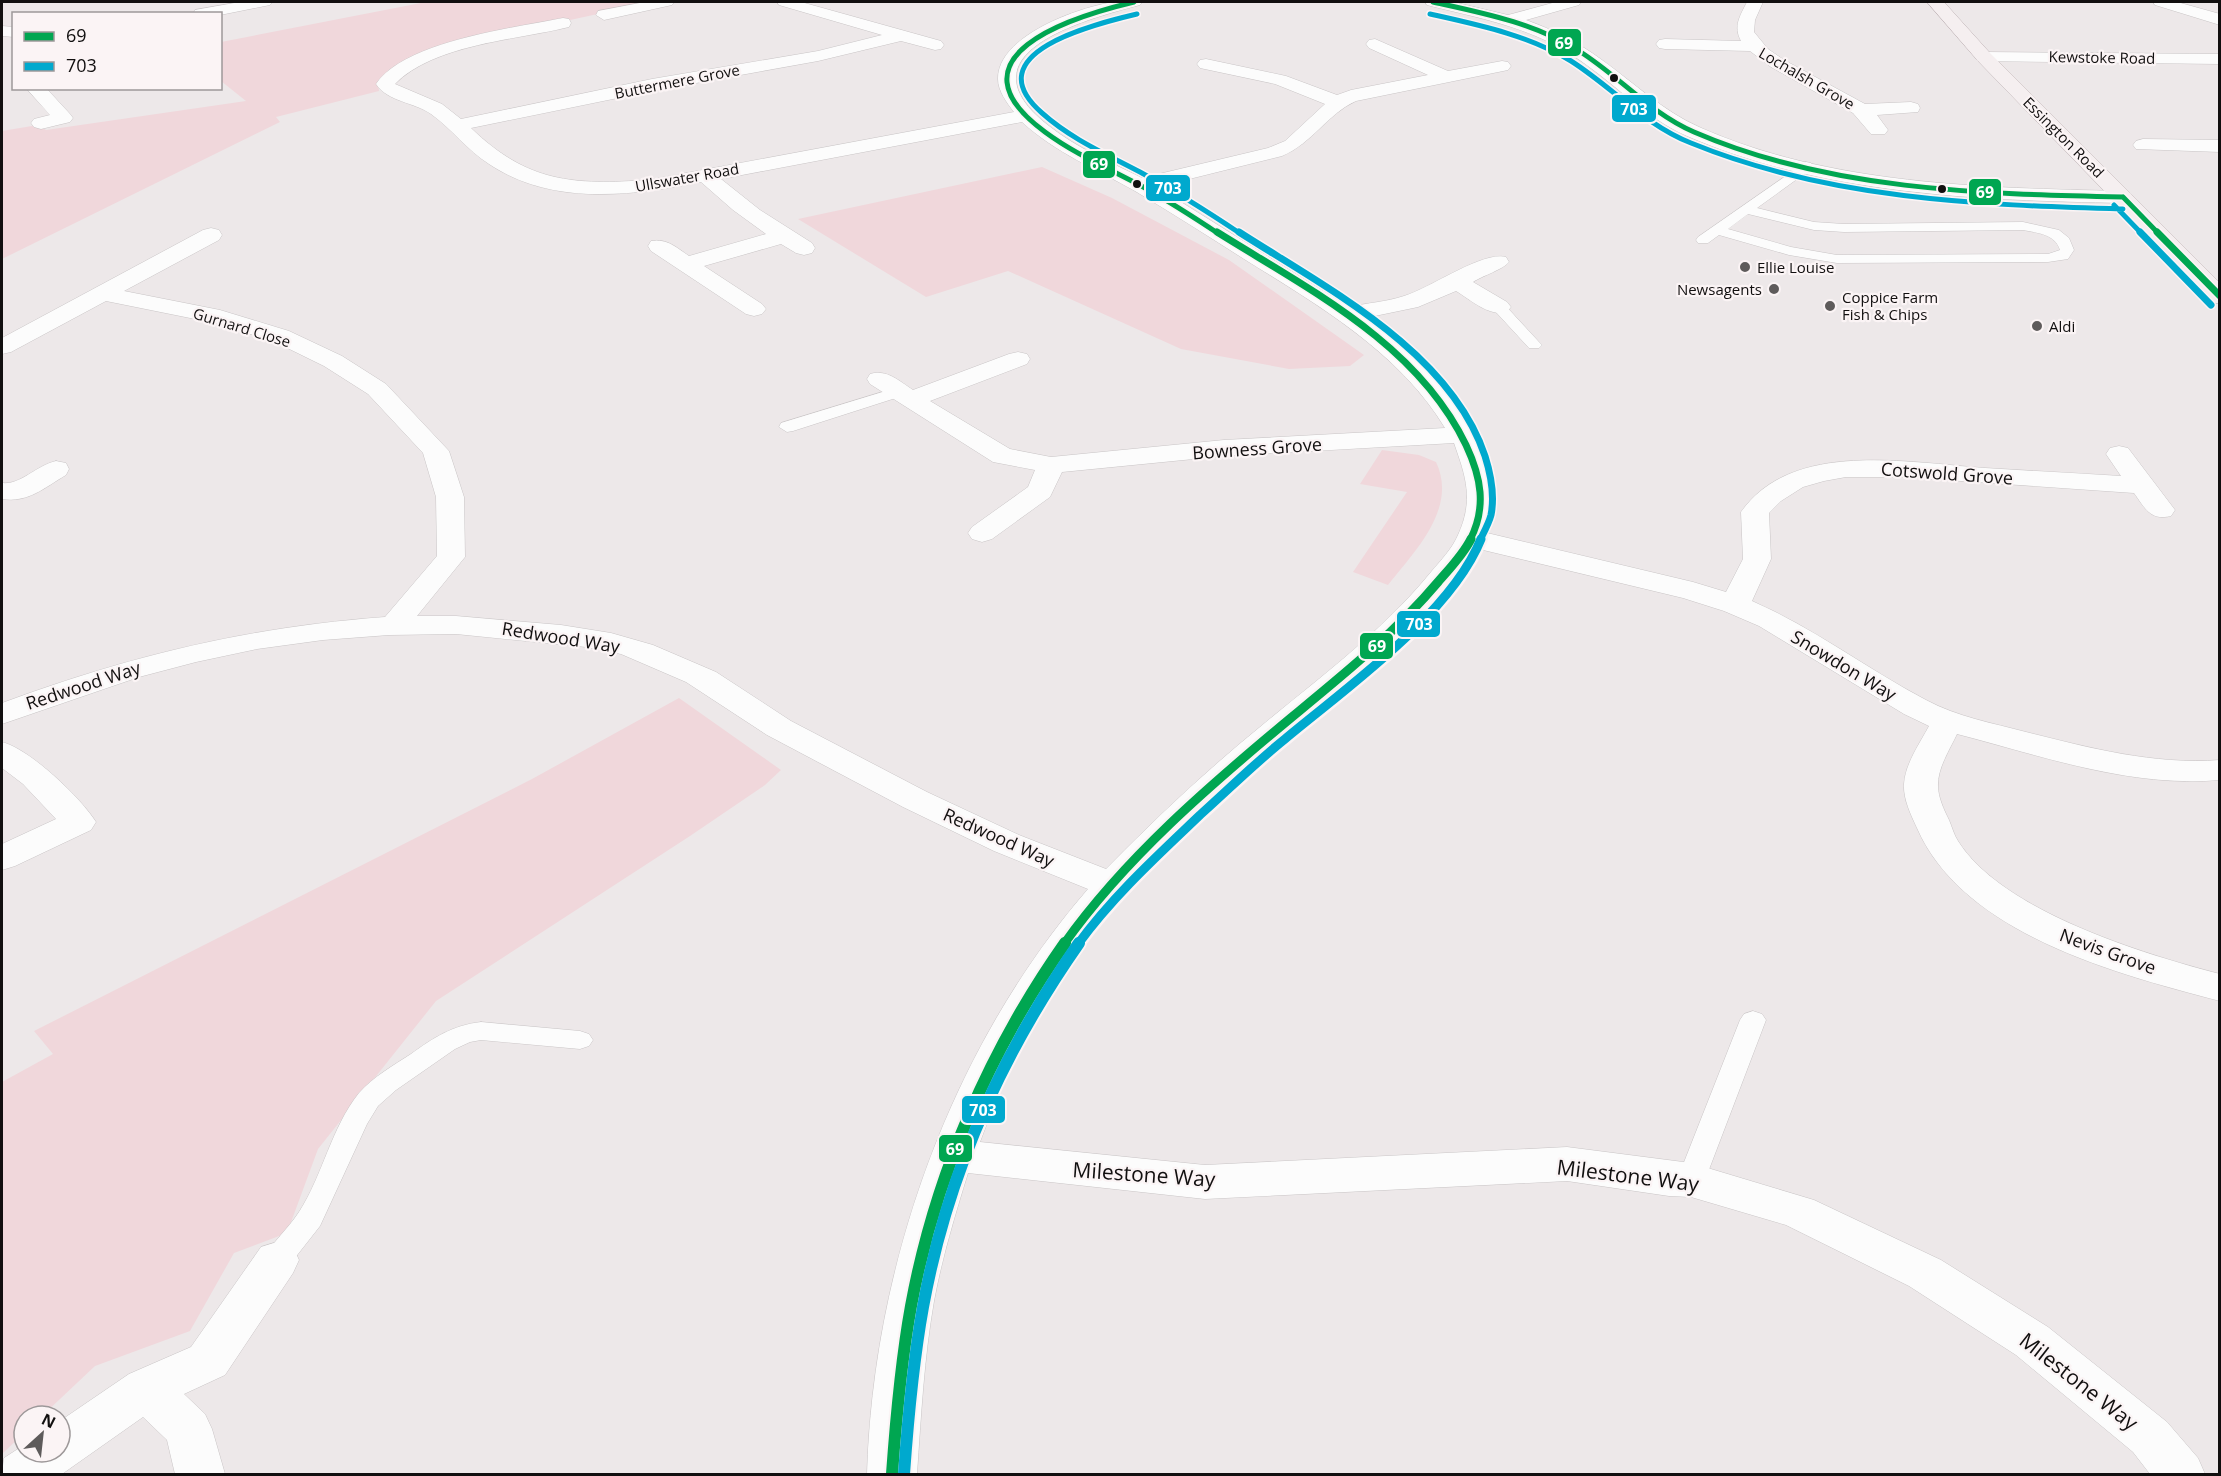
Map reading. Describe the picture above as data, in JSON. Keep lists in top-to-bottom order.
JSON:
{
  "streets": {
    "main road": ["Essington Road"],
    "street": [
      "Kewstoke Road",
      "Lochalsh Grove",
      "Buttermere Grove",
      "Ullswater Road",
      "Gurnard Close",
      "Bowness Grove",
      "Cotswold Grove",
      "Redwood Way",
      "Snowdon Way",
      "Nevis Grove",
      "Milestone Way"
    ]
  },
  "crossings": [
    ["Kewstoke Road", "Essington Road"],
    ["Buttermere Grove", "Ullswater Road"],
    ["Gurnard Close", "Redwood Way"],
    ["Cotswold Grove", "Snowdon Way"],
    ["Snowdon Way", "Nevis Grove"]
  ],
  "places": [
    "Ellie Louise",
    "Newsagents",
    "Coppice Farm Fish & Chips",
    "Aldi"
  ],
  "lines": ["transit line 69", "transit line 703"],
  "legend": ["69", "703"],
  "north": "top right"
}
